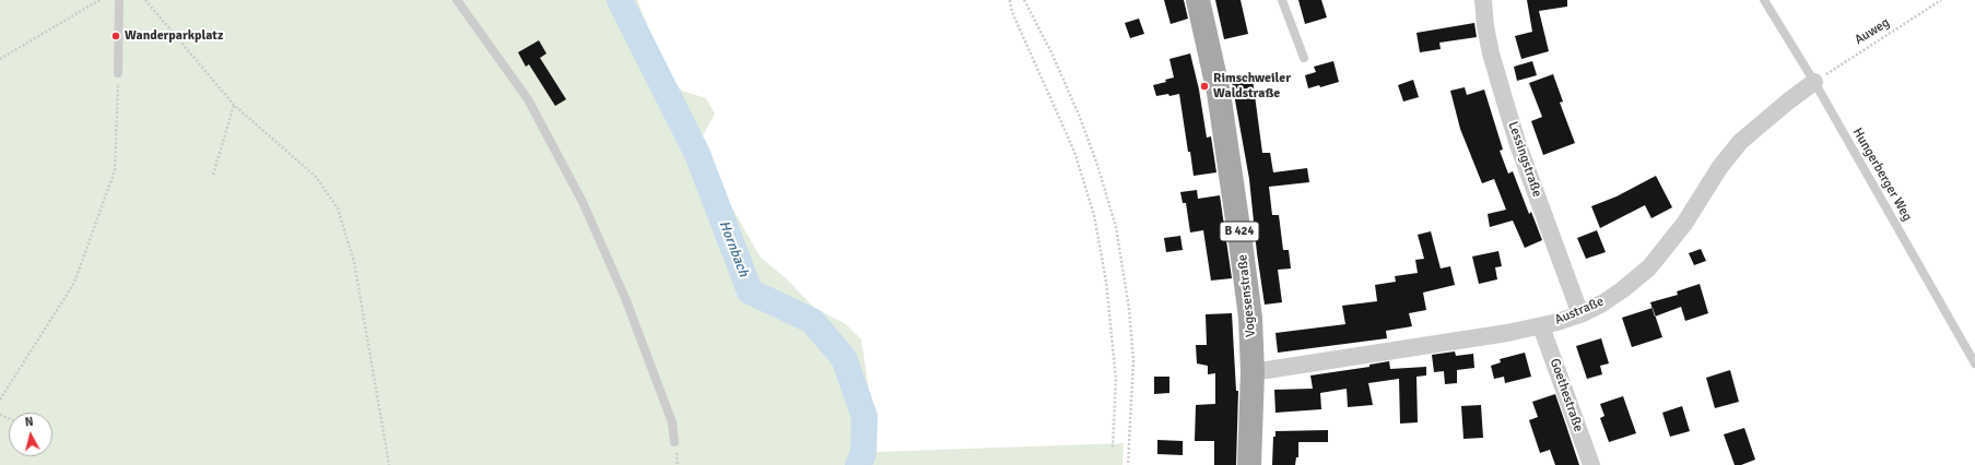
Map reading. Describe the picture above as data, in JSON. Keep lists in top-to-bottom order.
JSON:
{
  "streets": {
    "main road": ["B 424", "Vogesenstraße"],
    "street": ["Lessingstraße", "Austraße", "Goethestraße"],
    "lane": ["Hungerberger Weg"],
    "path": ["Auweg"]
  },
  "crossings": [
    ["Auweg", "Hungerberger Weg"],
    ["Auweg", "Austraße"],
    ["Lessingstraße", "Austraße"],
    ["Hungerberger Weg", "Austraße"],
    ["Vogesenstraße", "Austraße"],
    ["Austraße", "Goethestraße"]
  ],
  "water": ["Hornbach"],
  "places": ["Wanderparkplatz", "Rimschweiler Waldstraße"],
  "north": "top"
}
